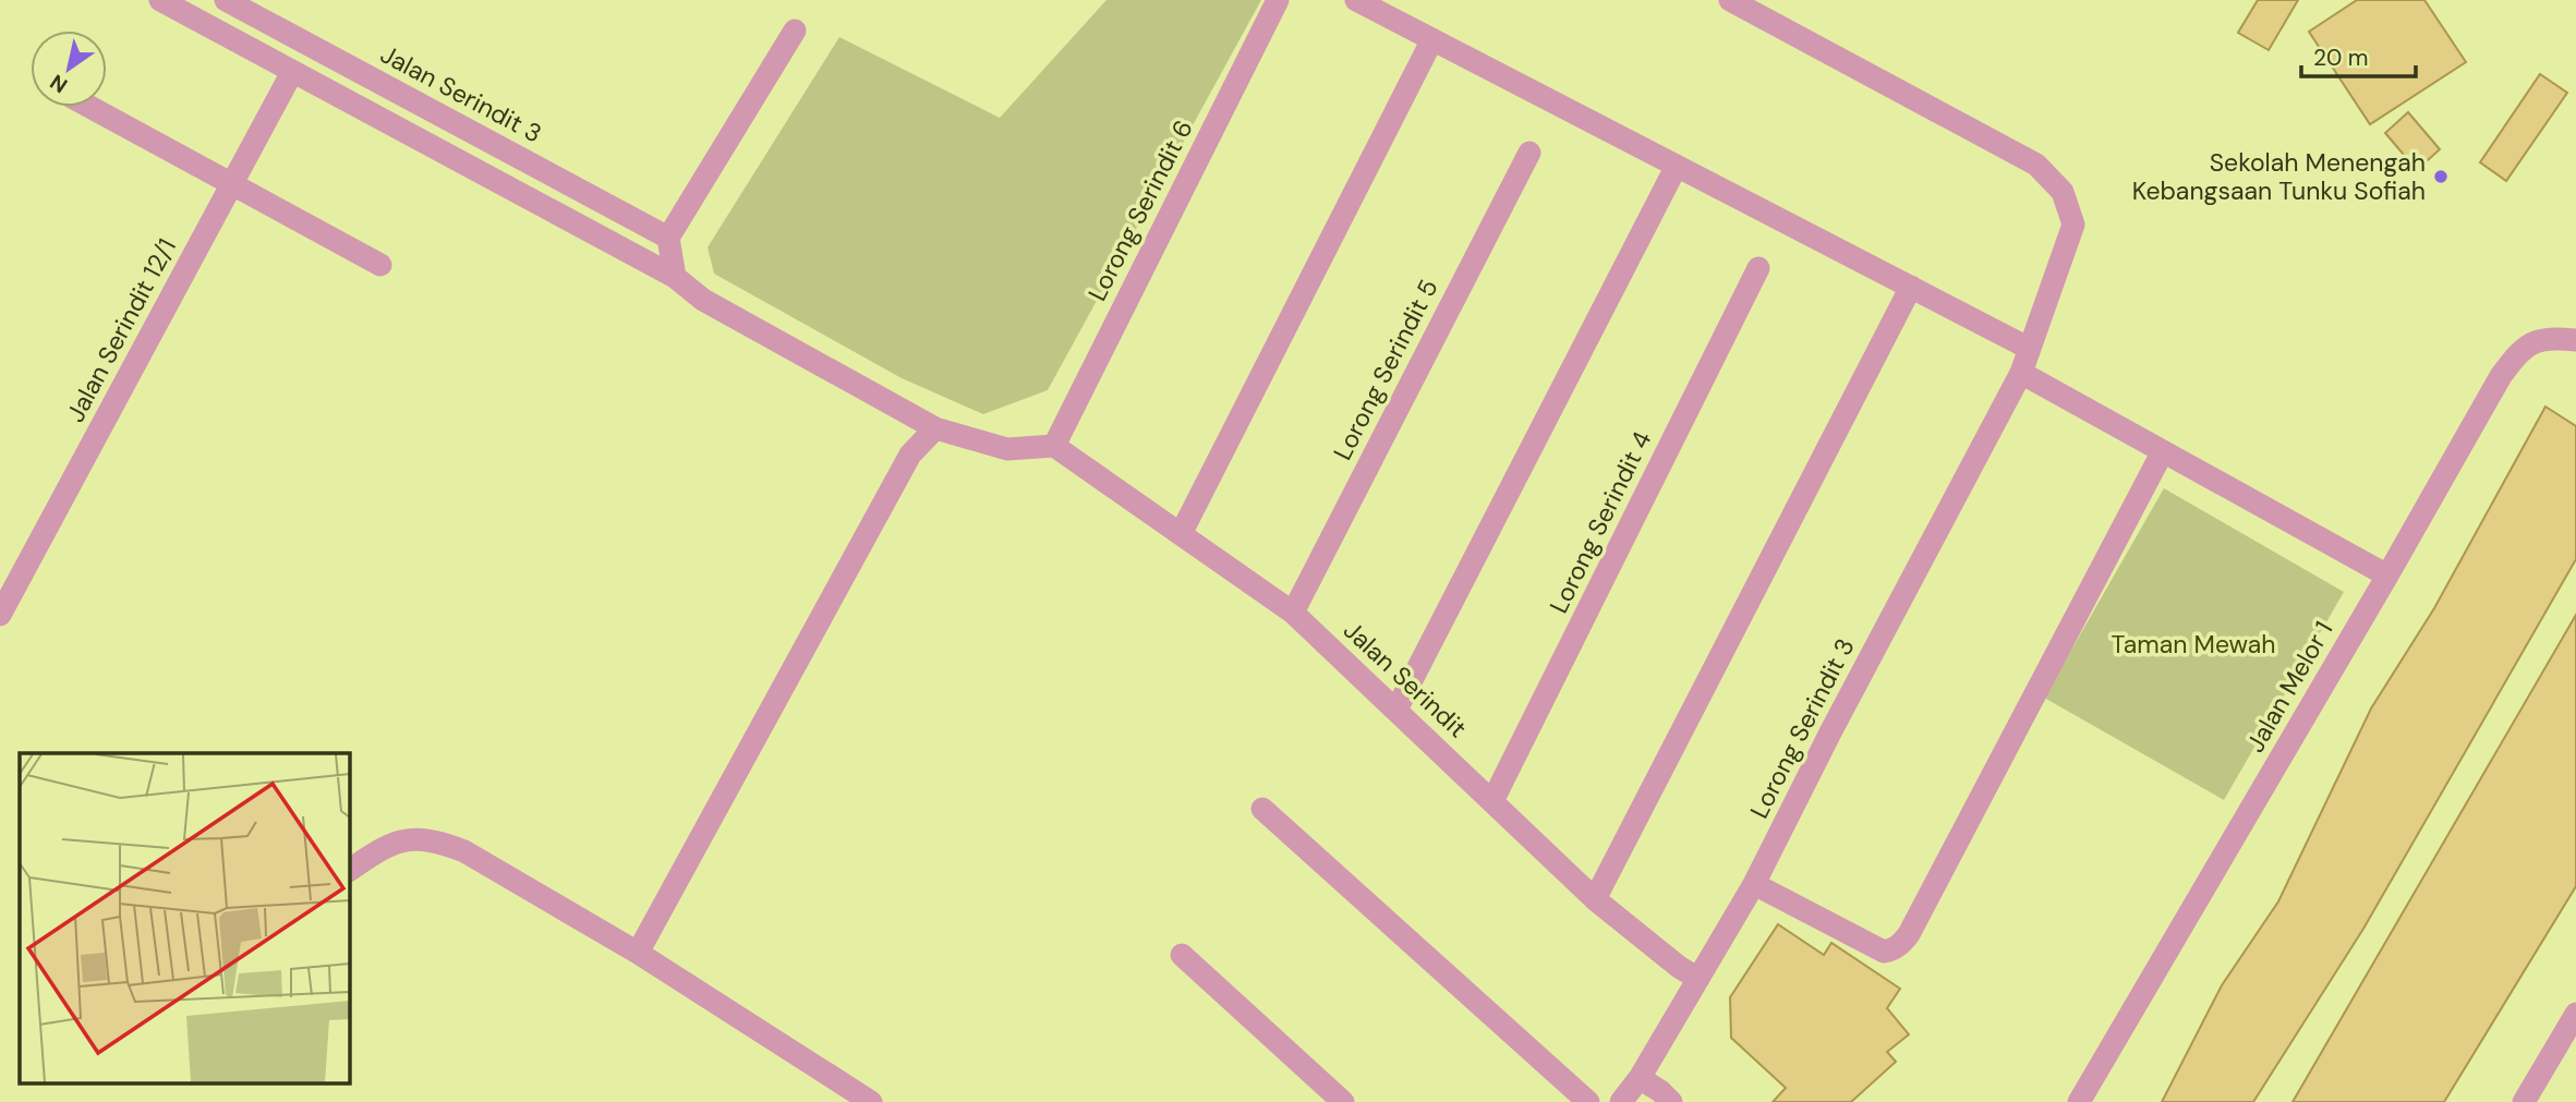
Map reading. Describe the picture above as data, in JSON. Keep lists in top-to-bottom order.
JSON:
{
  "streets": {
    "street": [
      "Jalan Serindit 3",
      "Lorong Serindit 6",
      "Jalan Serindit 12/1",
      "Lorong Serindit 5",
      "Lorong Serindit 4",
      "Jalan Serindit",
      "Jalan Melor 1",
      "Lorong Serindit 3"
    ]
  },
  "crossings": [
    ["Lorong Serindit 6", "Jalan Serindit"],
    ["Lorong Serindit 5", "Jalan Serindit"],
    ["Lorong Serindit 4", "Jalan Serindit"],
    ["Jalan Serindit", "Lorong Serindit 3"]
  ],
  "parks": ["Taman Mewah"],
  "places": ["Sekolah Menengah Kebangsaan Tunku Sofiah"],
  "scale_bar": "20 m",
  "north": "bottom left"
}
